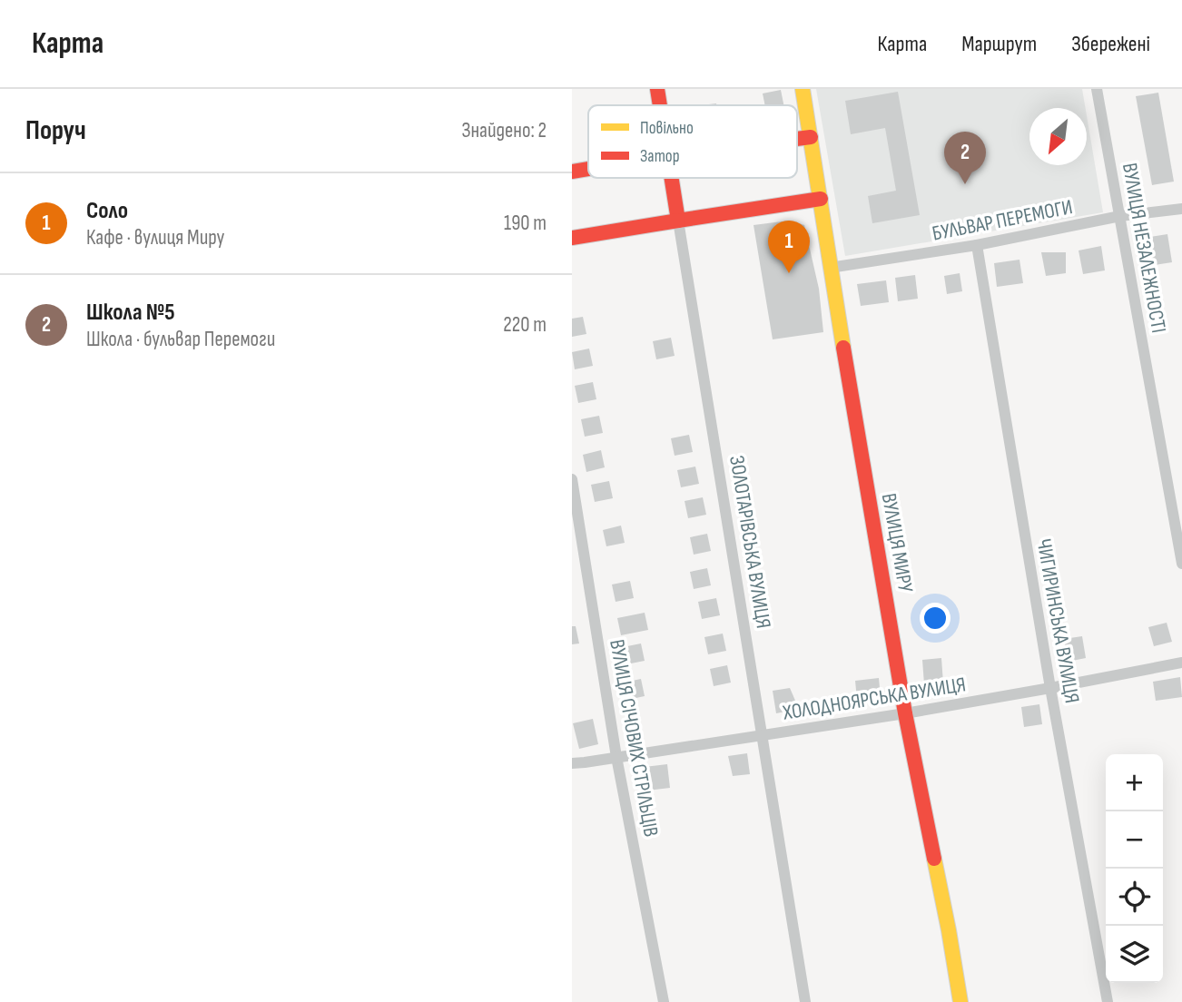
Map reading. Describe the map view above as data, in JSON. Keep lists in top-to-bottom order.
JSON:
{
  "streets": {
    "main road": ["ЗОЛОТАРІВСЬКА ВУЛИЦЯ", "ВУЛИЦЯ МИРУ"],
    "street": [
      "БУЛЬВАР ПЕРЕМОГИ",
      "ВУЛИЦЯ НЕЗАЛЕЖНОСТІ",
      "ЧИГИРИНСЬКА ВУЛИЦЯ",
      "ХОЛОДНОЯРСЬКА ВУЛИЦЯ",
      "ВУЛИЦЯ СІЧОВИХ СТРІЛЬЦІВ"
    ]
  },
  "crossings": [
    ["БУЛЬВАР ПЕРЕМОГИ", "ВУЛИЦЯ НЕЗАЛЕЖНОСТІ"],
    ["БУЛЬВАР ПЕРЕМОГИ", "ВУЛИЦЯ МИРУ"],
    ["БУЛЬВАР ПЕРЕМОГИ", "ЧИГИРИНСЬКА ВУЛИЦЯ"],
    ["ЗОЛОТАРІВСЬКА ВУЛИЦЯ", "ХОЛОДНОЯРСЬКА ВУЛИЦЯ"],
    ["ВУЛИЦЯ МИРУ", "ХОЛОДНОЯРСЬКА ВУЛИЦЯ"],
    ["ЧИГИРИНСЬКА ВУЛИЦЯ", "ХОЛОДНОЯРСЬКА ВУЛИЦЯ"],
    ["ХОЛОДНОЯРСЬКА ВУЛИЦЯ", "ВУЛИЦЯ СІЧОВИХ СТРІЛЬЦІВ"]
  ],
  "legend": ["Повільно", "Затор"],
  "north": "bottom left",
  "page": {
    "header": "Карта",
    "nav": ["Карта", "Маршрут", "Збережені"],
    "heading": ["Поруч", "Знайдено: 2"],
    "pins": ["2", "1"],
    "list": [
      {
        "mark": "1",
        "name": "Соло",
        "note": "Кафе · вулиця Миру",
        "value": "190 m"
      },
      {
        "mark": "2",
        "name": "Школа №5",
        "note": "Школа · бульвар Перемоги",
        "value": "220 m"
      }
    ],
    "map_buttons": ["+", "−"]
  }
}
